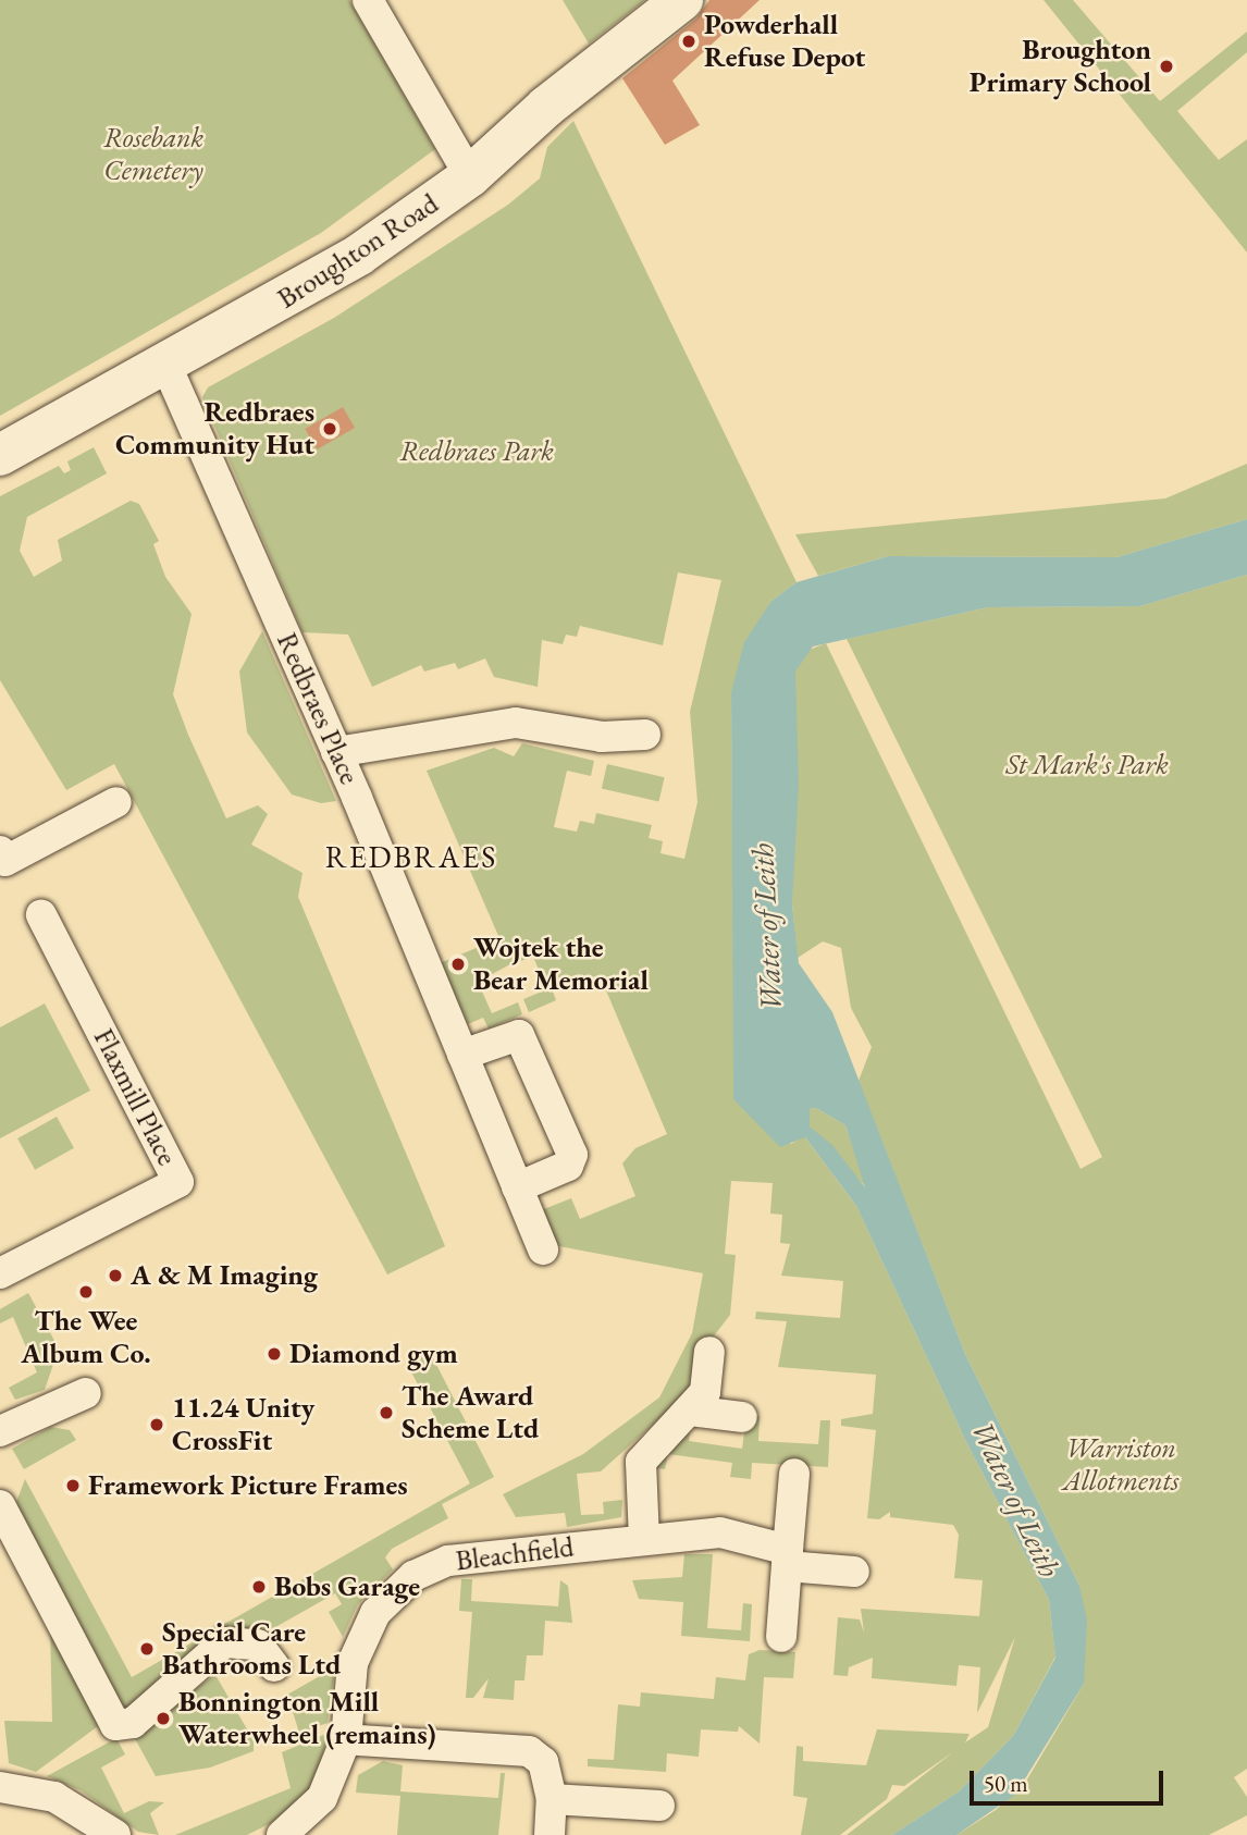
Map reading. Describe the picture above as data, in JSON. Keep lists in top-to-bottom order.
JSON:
{
  "streets": {
    "main road": ["Broughton Road"],
    "street": ["Redbraes Place", "Flaxmill Place", "Bleachfield"]
  },
  "crossings": [
    ["Broughton Road", "Redbraes Place"]
  ],
  "districts": ["REDBRAES"],
  "water": ["Water of Leith"],
  "parks": [
    "Rosebank Cemetery",
    "Redbraes Park",
    "St Mark's Park",
    "Warriston Allotments"
  ],
  "places": [
    "Powderhall Refuse Depot",
    "Broughton Primary School",
    "Redbraes Community Hut",
    "Wojtek the Bear Memorial",
    "A & M Imaging",
    "The Wee Album Co.",
    "Diamond gym",
    "The Award Scheme Ltd",
    "11.24 Unity CrossFit",
    "Framework Picture Frames",
    "Bobs Garage",
    "Special Care Bathrooms Ltd",
    "Bonnington Mill Waterwheel (remains)"
  ],
  "scale_bar": "50 m"
}
